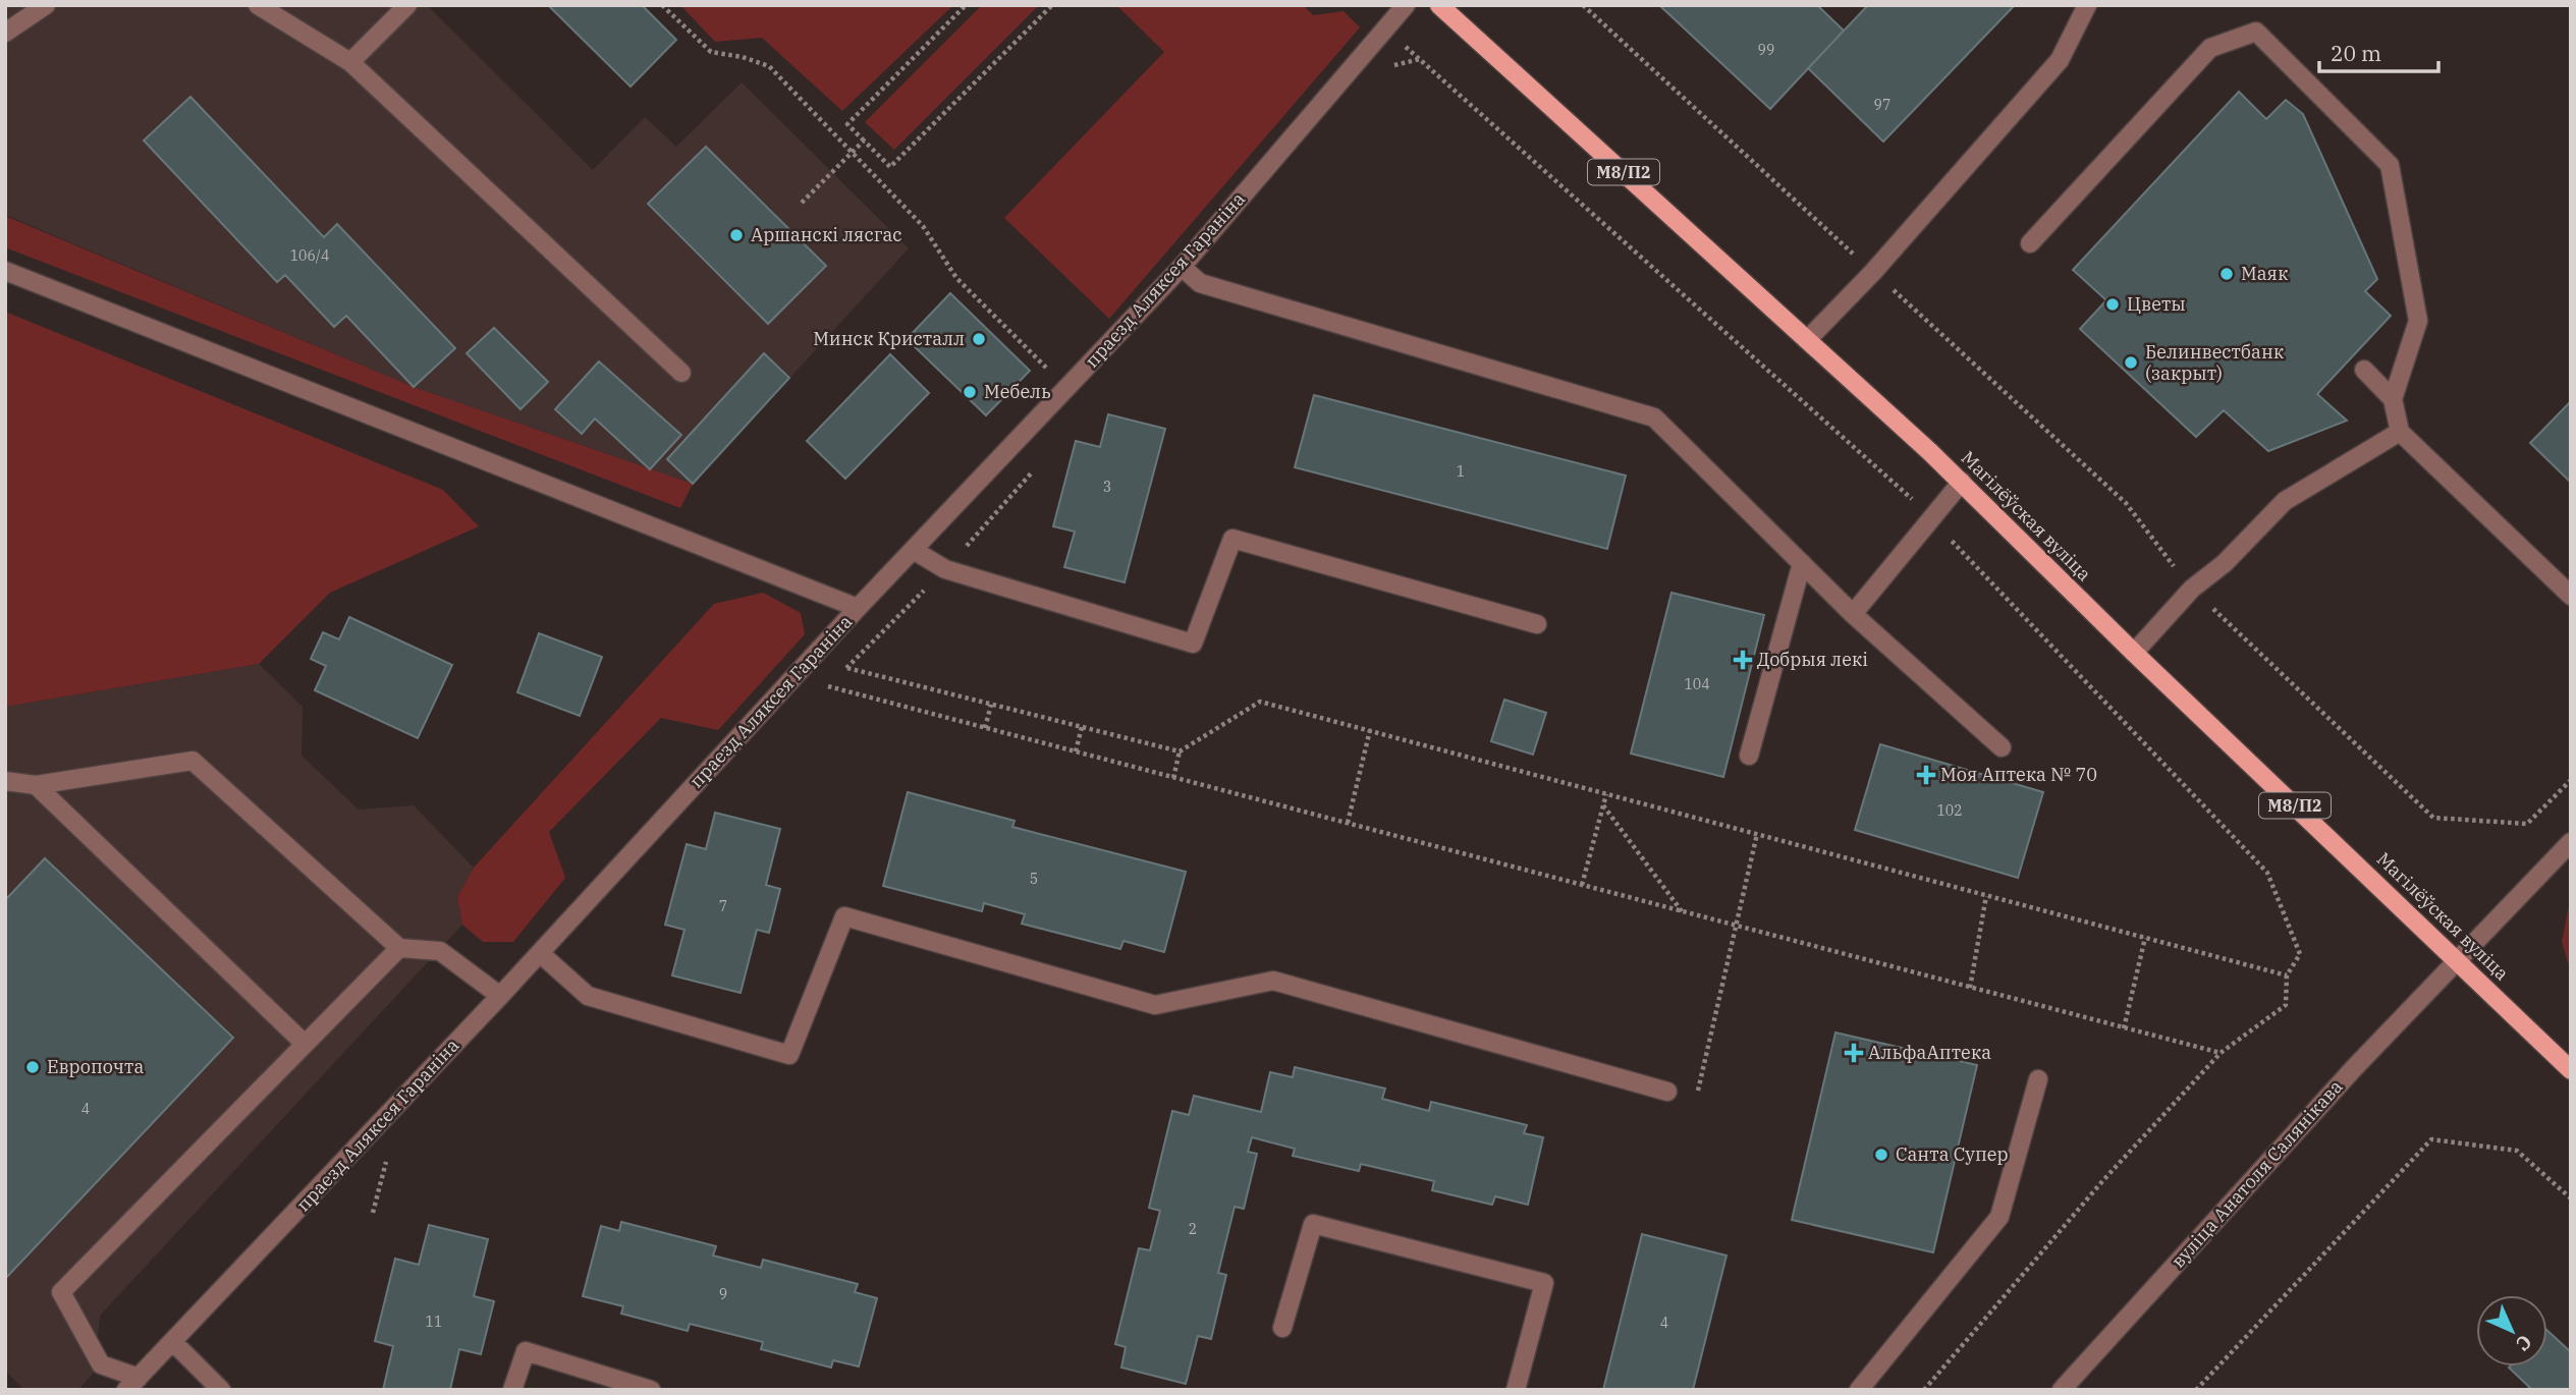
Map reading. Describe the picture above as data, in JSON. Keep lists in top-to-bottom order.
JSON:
{
  "streets": {
    "main road": ["М8/П2", "Магілёўская вуліца"],
    "street": ["праезд Аляксея Гараніна", "вуліца Анатоля Салянікава"]
  },
  "crossings": [
    ["Магілёўская вуліца", "вуліца Анатоля Салянікава"]
  ],
  "places": {
    "other": [
      "Аршанскі лясгас",
      "Маяк",
      "Цветы",
      "Минск Кристалл",
      "Белинвестбанк (закрыт)",
      "Мебель",
      "Европочта",
      "Санта Супер"
    ],
    "health": ["Добрыя лекі", "Моя Аптека № 70", "АльфаАптека"]
  },
  "house_numbers": [
    "99",
    "97",
    "106/4",
    "1",
    "3",
    "104",
    "102",
    "5",
    "7",
    "4",
    "2",
    "9",
    "11",
    "4"
  ],
  "scale_bar": "20 m",
  "north": "bottom right"
}
